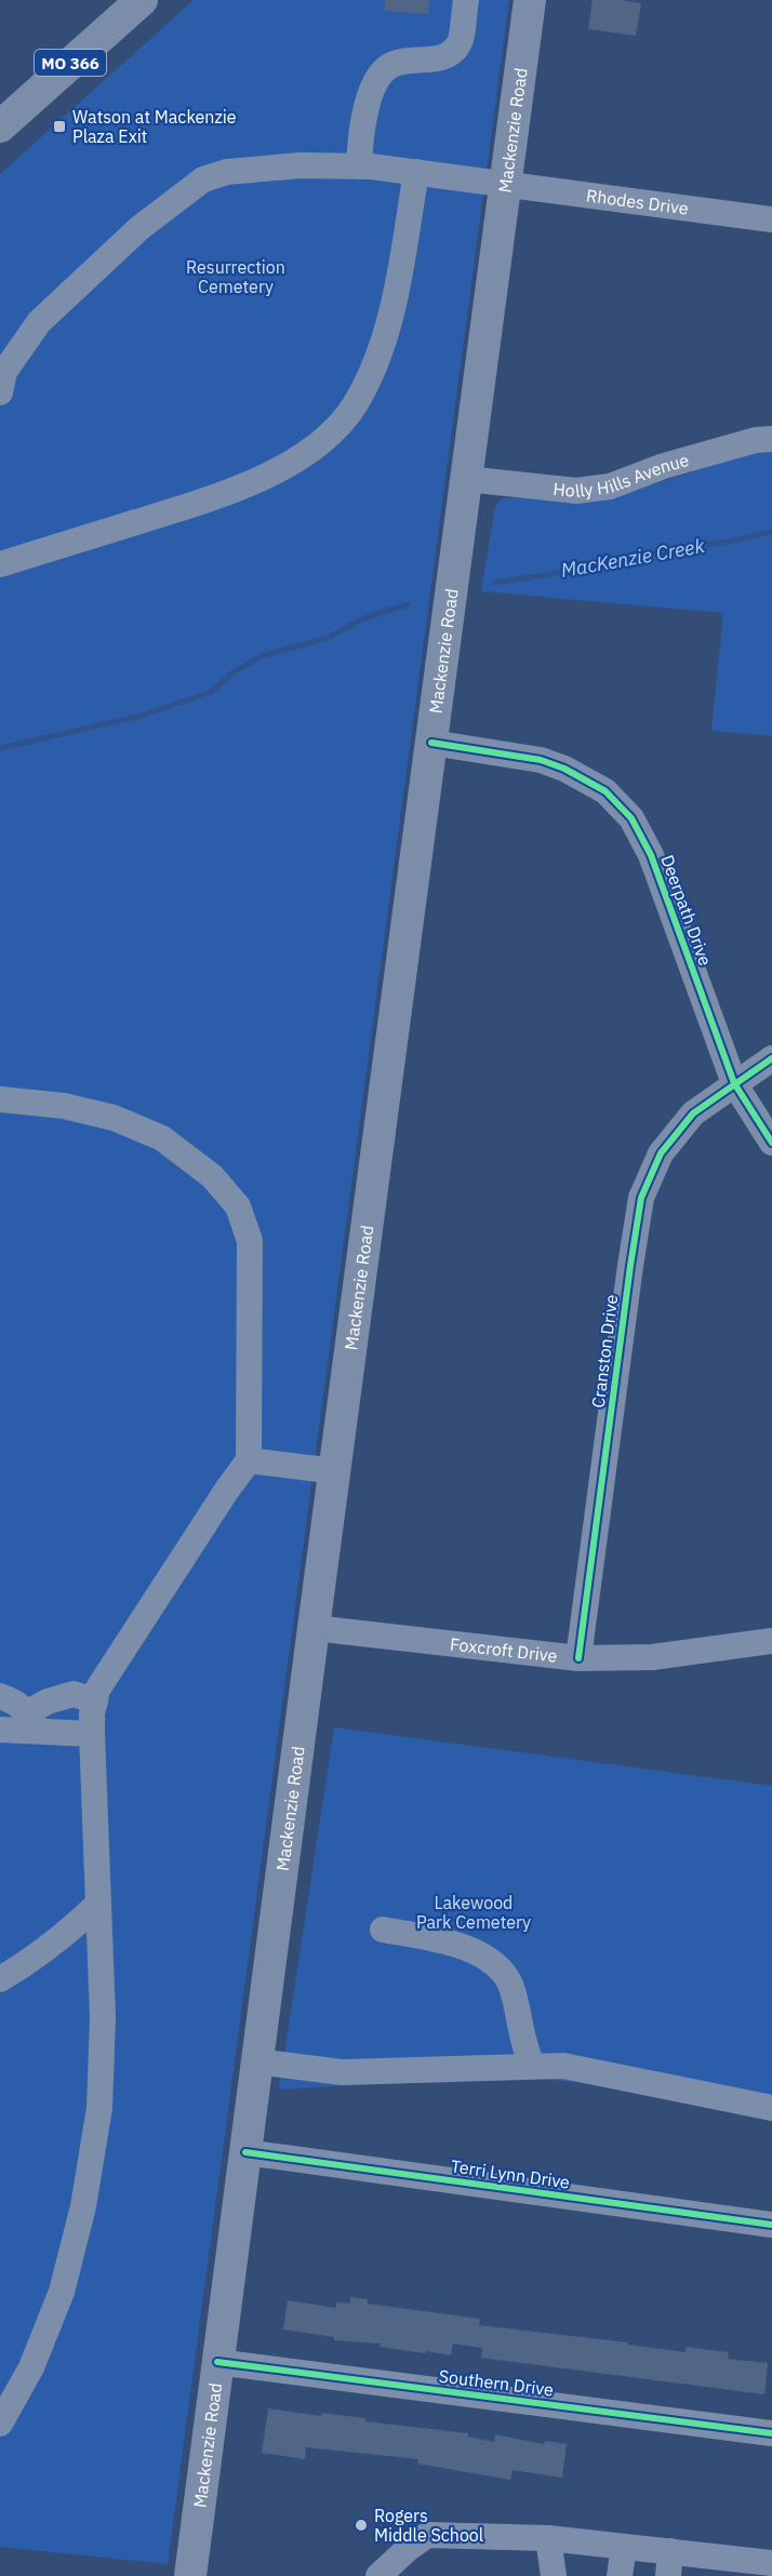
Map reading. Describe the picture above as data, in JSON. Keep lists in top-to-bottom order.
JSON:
{
  "streets": {
    "main road": ["MO 366", "Mackenzie Road"],
    "street": [
      "Rhodes Drive",
      "Holly Hills Avenue",
      "Deerpath Drive",
      "Cranston Drive",
      "Foxcroft Drive",
      "Terri Lynn Drive",
      "Southern Drive"
    ]
  },
  "crossings": [
    ["Mackenzie Road", "Rhodes Drive"],
    ["Mackenzie Road", "Holly Hills Avenue"],
    ["Mackenzie Road", "Deerpath Drive"],
    ["Mackenzie Road", "Foxcroft Drive"],
    ["Mackenzie Road", "Terri Lynn Drive"],
    ["Mackenzie Road", "Southern Drive"],
    ["Deerpath Drive", "Cranston Drive"],
    ["Cranston Drive", "Foxcroft Drive"]
  ],
  "water": ["MacKenzie Creek"],
  "parks": ["Resurrection Cemetery", "Lakewood Park Cemetery"],
  "places": {
    "transit": ["Watson at Mackenzie Plaza Exit"],
    "other": ["Rogers Middle School"]
  }
}
